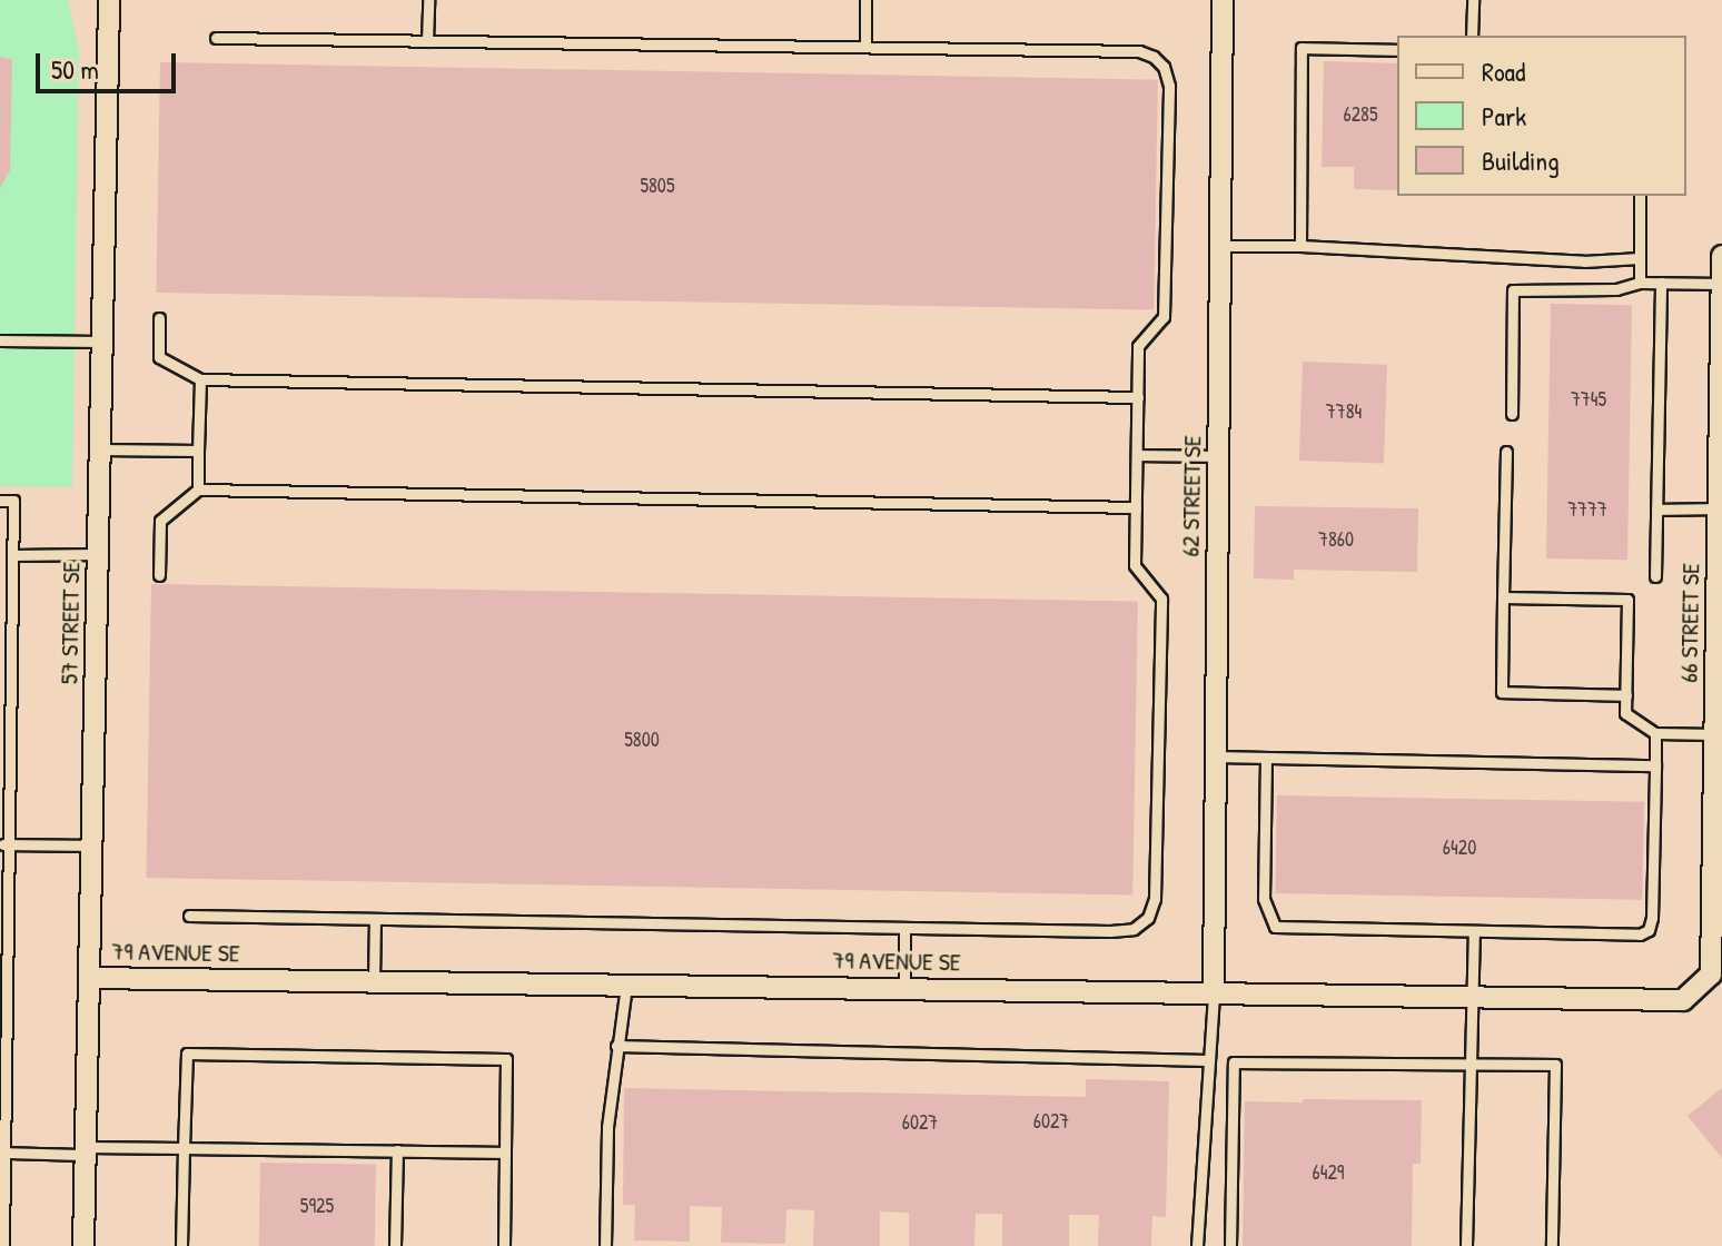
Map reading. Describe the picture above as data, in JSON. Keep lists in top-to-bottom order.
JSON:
{
  "streets": {
    "street": [
      "62 STREET SE",
      "57 STREET SE",
      "66 STREET SE",
      "79 AVENUE SE"
    ]
  },
  "crossings": [
    ["62 STREET SE", "79 AVENUE SE"],
    ["57 STREET SE", "79 AVENUE SE"],
    ["66 STREET SE", "79 AVENUE SE"]
  ],
  "house_numbers": [
    "6285",
    "5805",
    "7745",
    "7784",
    "7777",
    "7860",
    "5800",
    "6420",
    "6027",
    "6027",
    "6429",
    "5925"
  ],
  "legend": ["Road", "Park", "Building"],
  "scale_bar": "50 m"
}
